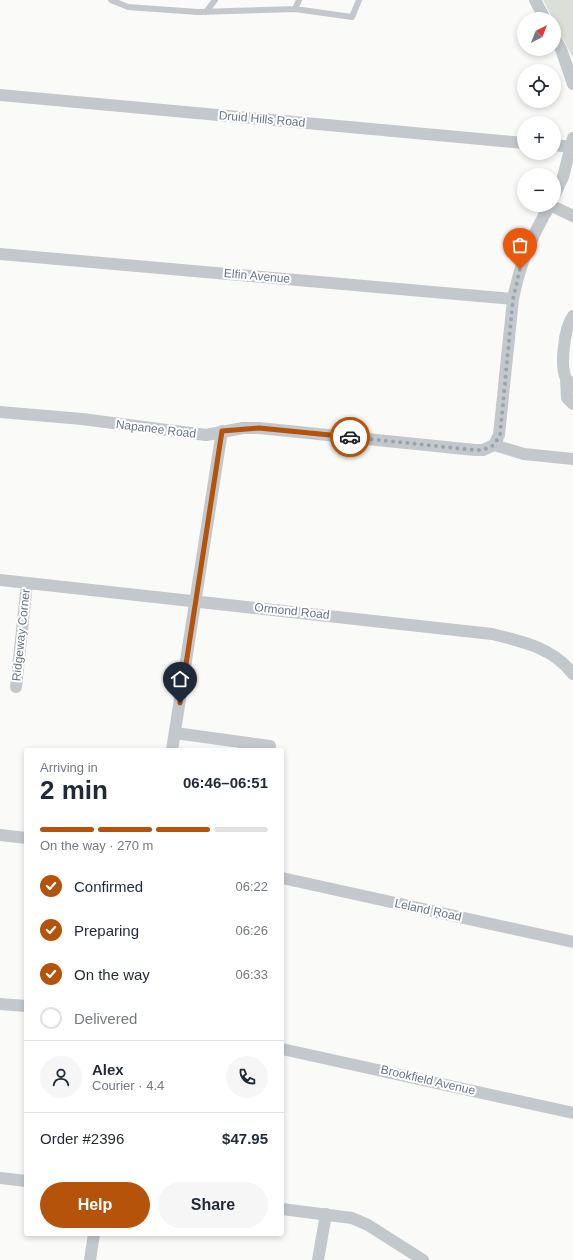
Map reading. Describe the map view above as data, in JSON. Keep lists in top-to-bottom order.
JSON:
{
  "streets": {
    "street": [
      "Druid Hills Road",
      "Elfin Avenue",
      "Napanee Road",
      "Ormond Road",
      "Ridgeway Corner",
      "Leland Road",
      "Brookfield Avenue"
    ]
  },
  "crossings": [
    ["Ormond Road", "Ridgeway Corner"]
  ],
  "north": "top right",
  "page": {
    "map_buttons": ["+", "−"],
    "heading": ["2 min", "Arriving in", "06:46–06:51"],
    "panel": [
      "Alex",
      "Courier · 4.4",
      "Order #2396",
      "$47.95"
    ],
    "bar": "On the way · 270 m",
    "list": [
      ["Confirmed", "06:22"],
      ["Preparing", "06:26"],
      ["On the way", "06:33"],
      "Delivered"
    ],
    "buttons": ["Help", "Share"]
  }
}
